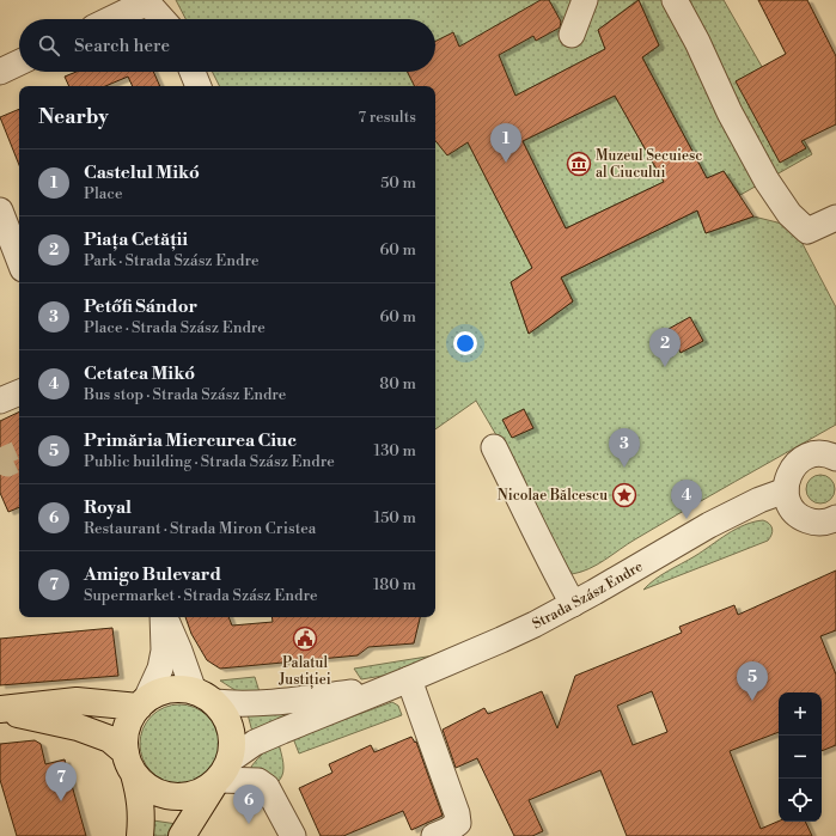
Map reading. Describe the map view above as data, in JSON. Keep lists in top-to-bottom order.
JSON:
{
  "streets": {
    "street": ["Strada Szász Endre"]
  },
  "places": {
    "museum": ["Muzeul Secuiesc al Ciucului"],
    "place": ["Nicolae Bălcescu"],
    "public building": ["Palatul Justiției"]
  },
  "page": {
    "search": "Search here",
    "heading": ["Nearby", "7 results"],
    "pins": [
      "1",
      "2",
      "3",
      "4",
      "5",
      "7",
      "6"
    ],
    "list": [
      {
        "mark": "1",
        "name": "Castelul Mikó",
        "note": "Place",
        "value": "50 m"
      },
      {
        "mark": "2",
        "name": "Piața Cetății",
        "note": "Park · Strada Szász Endre",
        "value": "60 m"
      },
      {
        "mark": "3",
        "name": "Petőfi Sándor",
        "note": "Place · Strada Szász Endre",
        "value": "60 m"
      },
      {
        "mark": "4",
        "name": "Cetatea Mikó",
        "note": "Bus stop · Strada Szász Endre",
        "value": "80 m"
      },
      {
        "mark": "5",
        "name": "Primăria Miercurea Ciuc",
        "note": "Public building · Strada Szász Endre",
        "value": "130 m"
      },
      {
        "mark": "6",
        "name": "Royal",
        "note": "Restaurant · Strada Miron Cristea",
        "value": "150 m"
      },
      {
        "mark": "7",
        "name": "Amigo Bulevard",
        "note": "Supermarket · Strada Szász Endre",
        "value": "180 m"
      }
    ],
    "map_buttons": ["+", "−"]
  }
}
